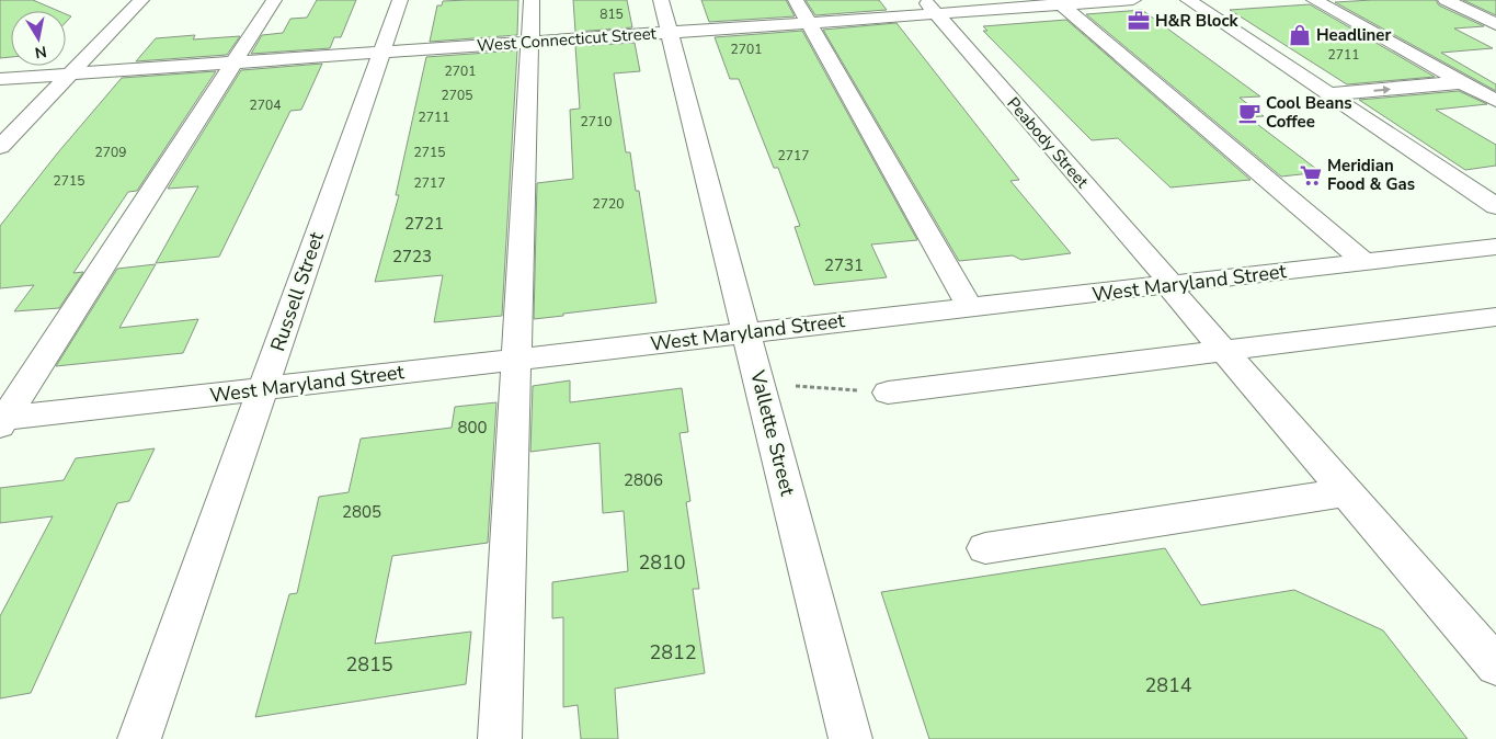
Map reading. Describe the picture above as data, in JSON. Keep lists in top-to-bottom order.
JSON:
{
  "streets": {
    "street": [
      "West Connecticut Street",
      "Peabody Street",
      "West Maryland Street",
      "Russell Street",
      "Vallette Street"
    ]
  },
  "crossings": [
    ["West Connecticut Street", "Peabody Street"],
    ["West Connecticut Street", "Russell Street"],
    ["West Connecticut Street", "Vallette Street"],
    ["Peabody Street", "West Maryland Street"],
    ["West Maryland Street", "Russell Street"],
    ["West Maryland Street", "Vallette Street"]
  ],
  "places": {
    "office": ["H&R Block"],
    "shop": ["Headliner"],
    "cafe": ["Cool Beans Coffee"],
    "supermarket": ["Meridian Food & Gas"]
  },
  "house_numbers": [
    "815",
    "2701",
    "2711",
    "2701",
    "2705",
    "2704",
    "2711",
    "2710",
    "2709",
    "2715",
    "2717",
    "2715",
    "2717",
    "2720",
    "2721",
    "2723",
    "2731",
    "800",
    "2806",
    "2805",
    "2810",
    "2812",
    "2815",
    "2814"
  ],
  "north": "bottom"
}
